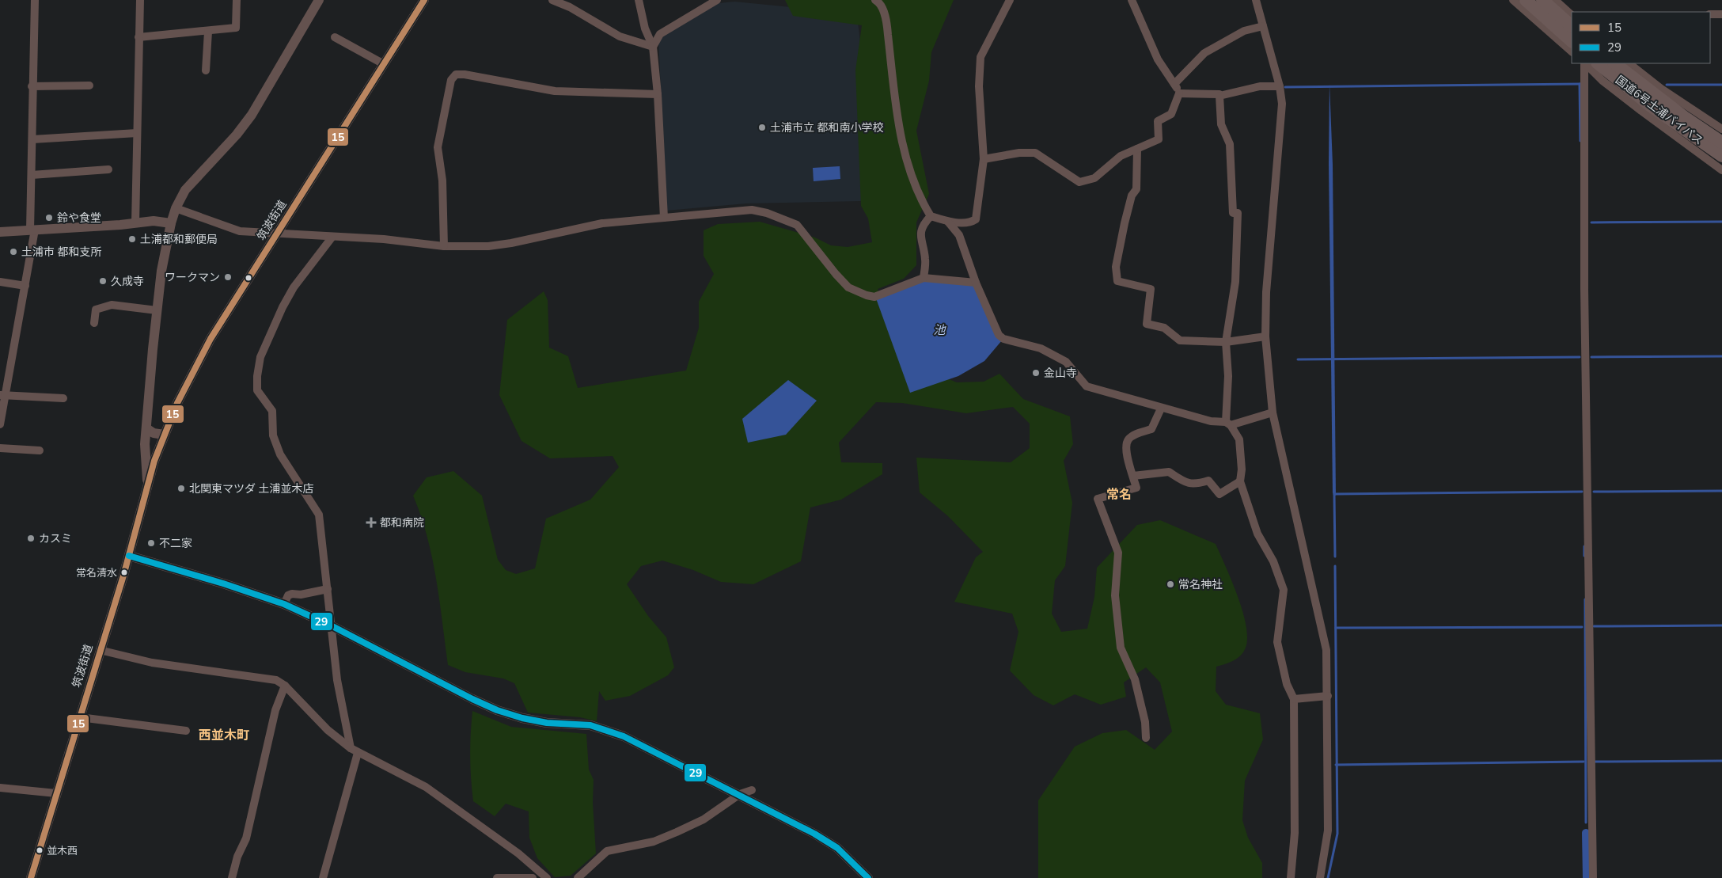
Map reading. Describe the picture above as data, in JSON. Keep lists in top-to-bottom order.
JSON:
{
  "streets": {
    "highway": ["国道6号土浦バイパス"],
    "street": ["筑波街道"]
  },
  "districts": ["常名", "西並木町"],
  "water": ["池"],
  "places": {
    "other": [
      "土浦市立 都和南小学校",
      "鈴や食堂",
      "土浦都和郵便局",
      "土浦市 都和支所",
      "ワークマン",
      "久成寺",
      "金山寺",
      "北関東マツダ 土浦並木店",
      "カスミ",
      "不二家",
      "常名清水",
      "常名神社",
      "並木西"
    ],
    "health": ["都和病院"]
  },
  "lines": ["transit line 15", "transit line 29"],
  "legend": ["15", "29"]
}
